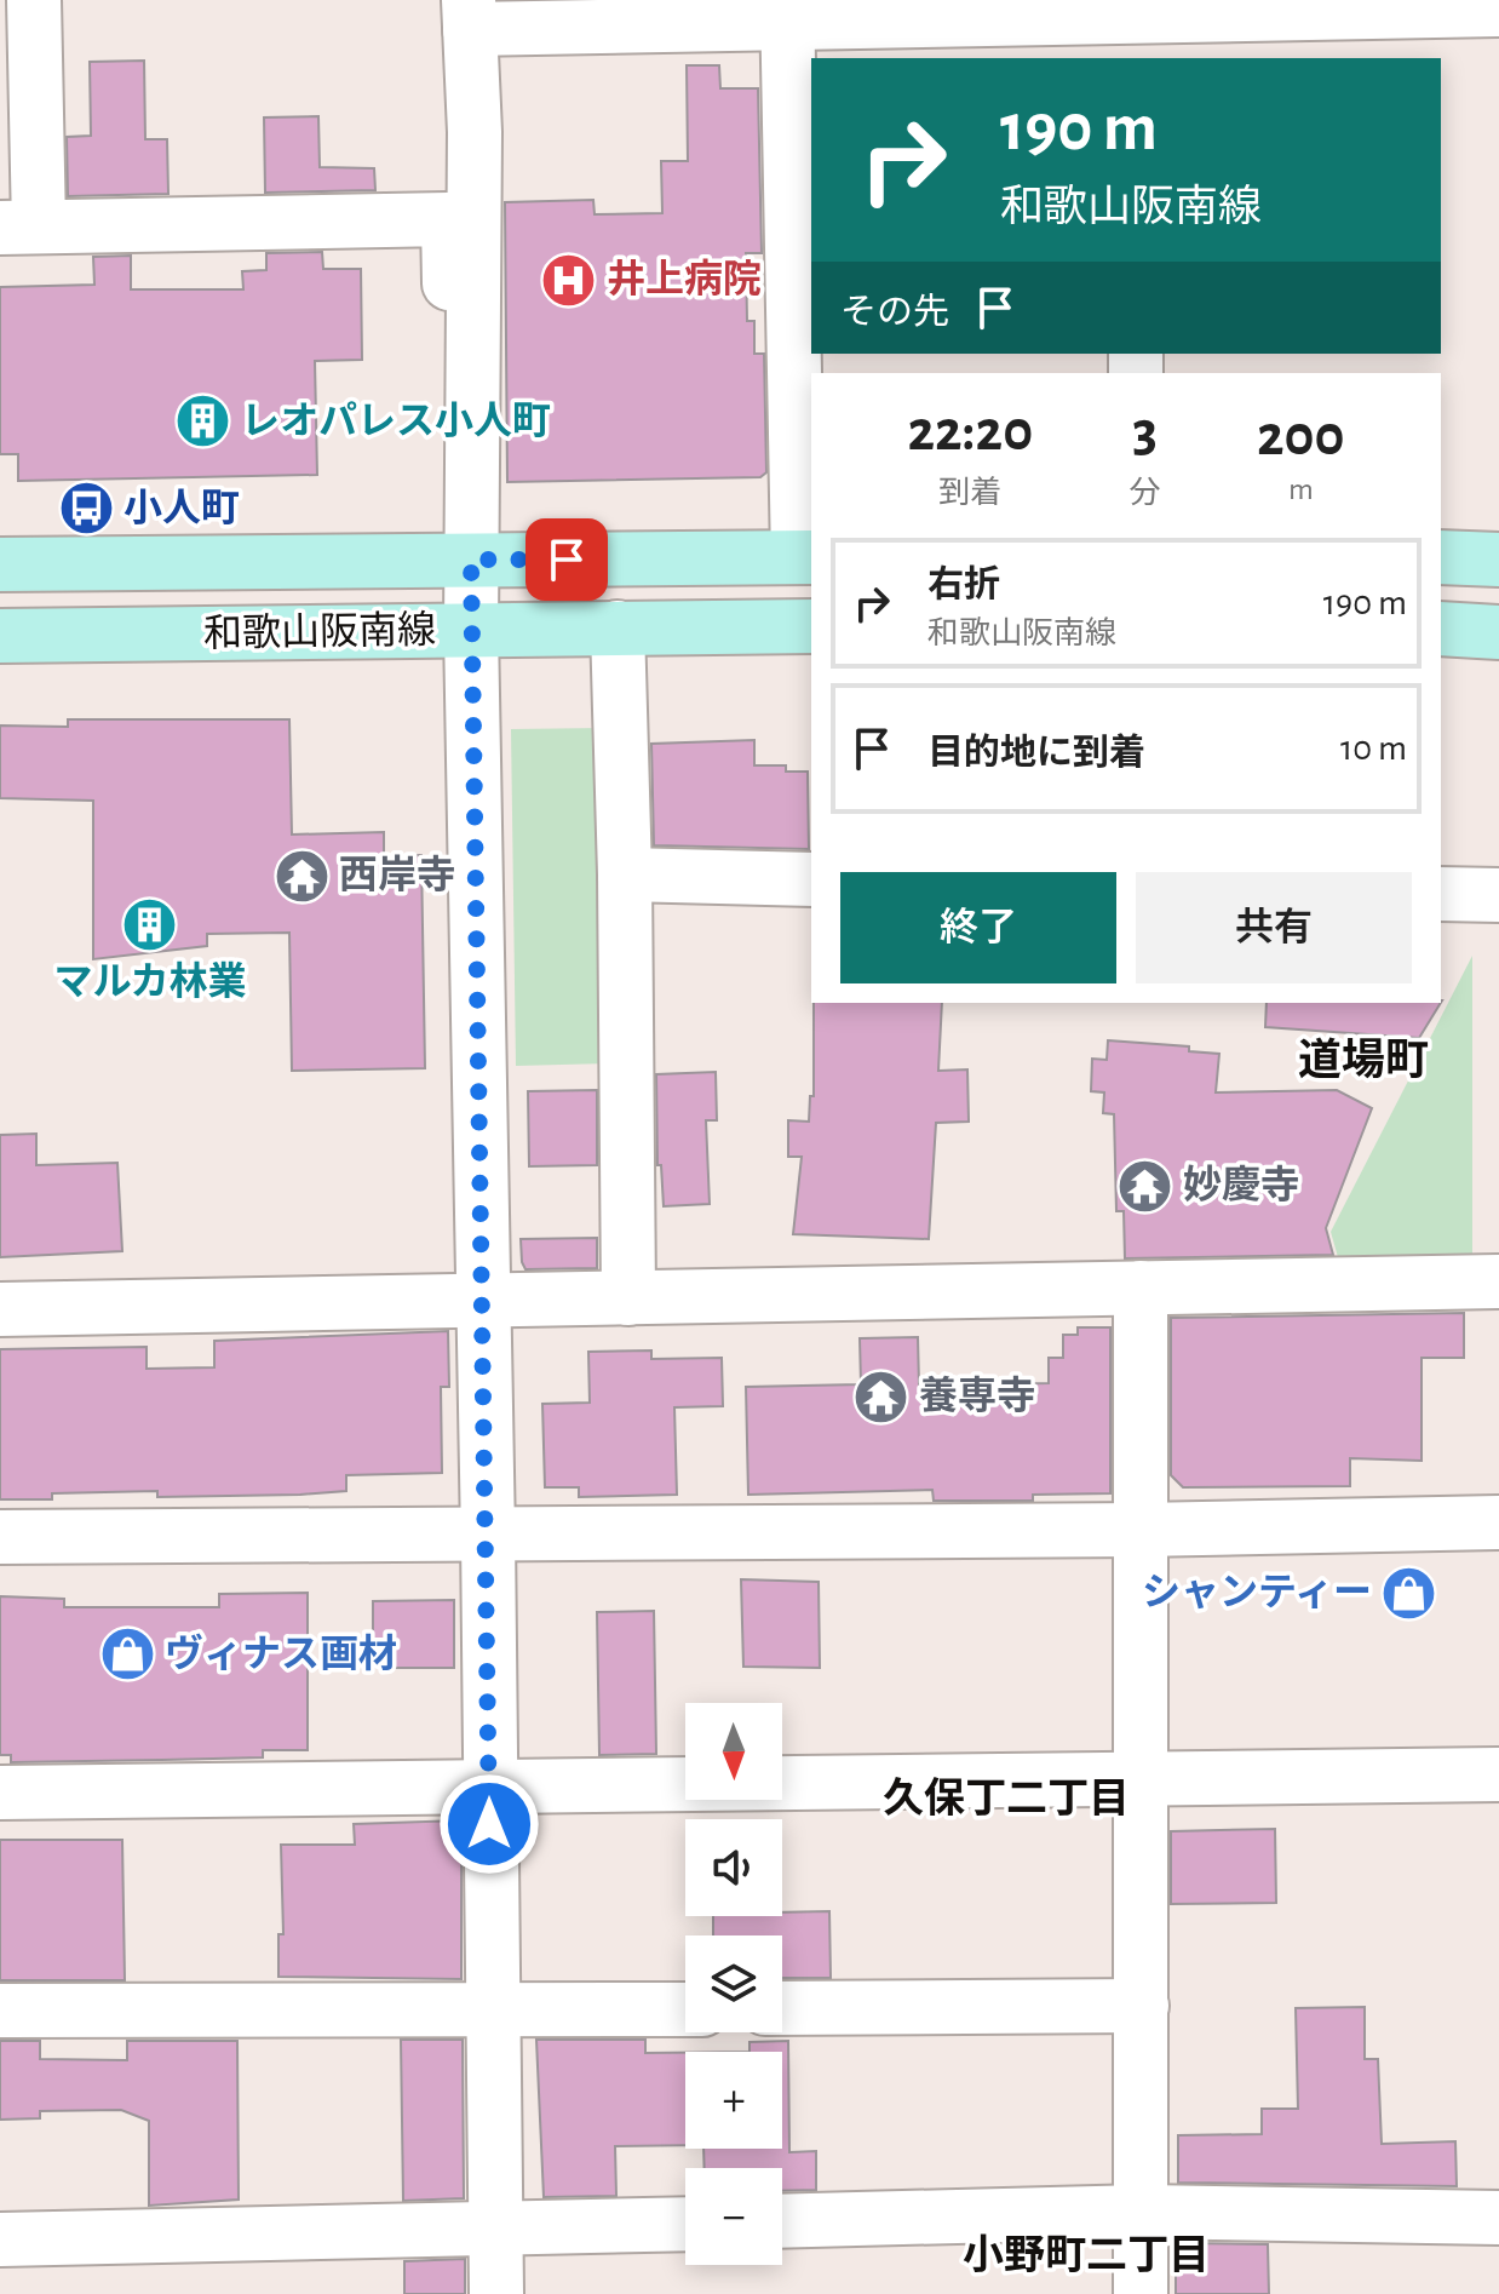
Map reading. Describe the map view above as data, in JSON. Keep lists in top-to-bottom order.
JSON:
{
  "streets": {
    "main road": ["和歌山阪南線"]
  },
  "districts": ["道場町", "久保丁二丁目", "小野町二丁目"],
  "places": {
    "hospital": ["井上病院"],
    "building": ["レオパレス小人町", "マルカ林業"],
    "bus stop": ["小人町"],
    "temple": ["西岸寺", "妙慶寺", "養専寺"],
    "shop": ["シャンティー", "ヴィナス画材"]
  },
  "north": "bottom",
  "page": {
    "turn": ["190 m", "和歌山阪南線"],
    "then": "その先",
    "eta": [
      "22:20",
      "到着",
      "3",
      "分",
      "200",
      "m"
    ],
    "list": [
      {
        "name": "右折",
        "note": "和歌山阪南線",
        "value": "190 m"
      },
      {
        "name": "目的地に到着",
        "value": "10 m"
      }
    ],
    "buttons": ["終了", "共有"],
    "map_buttons": ["+", "−"]
  }
}
